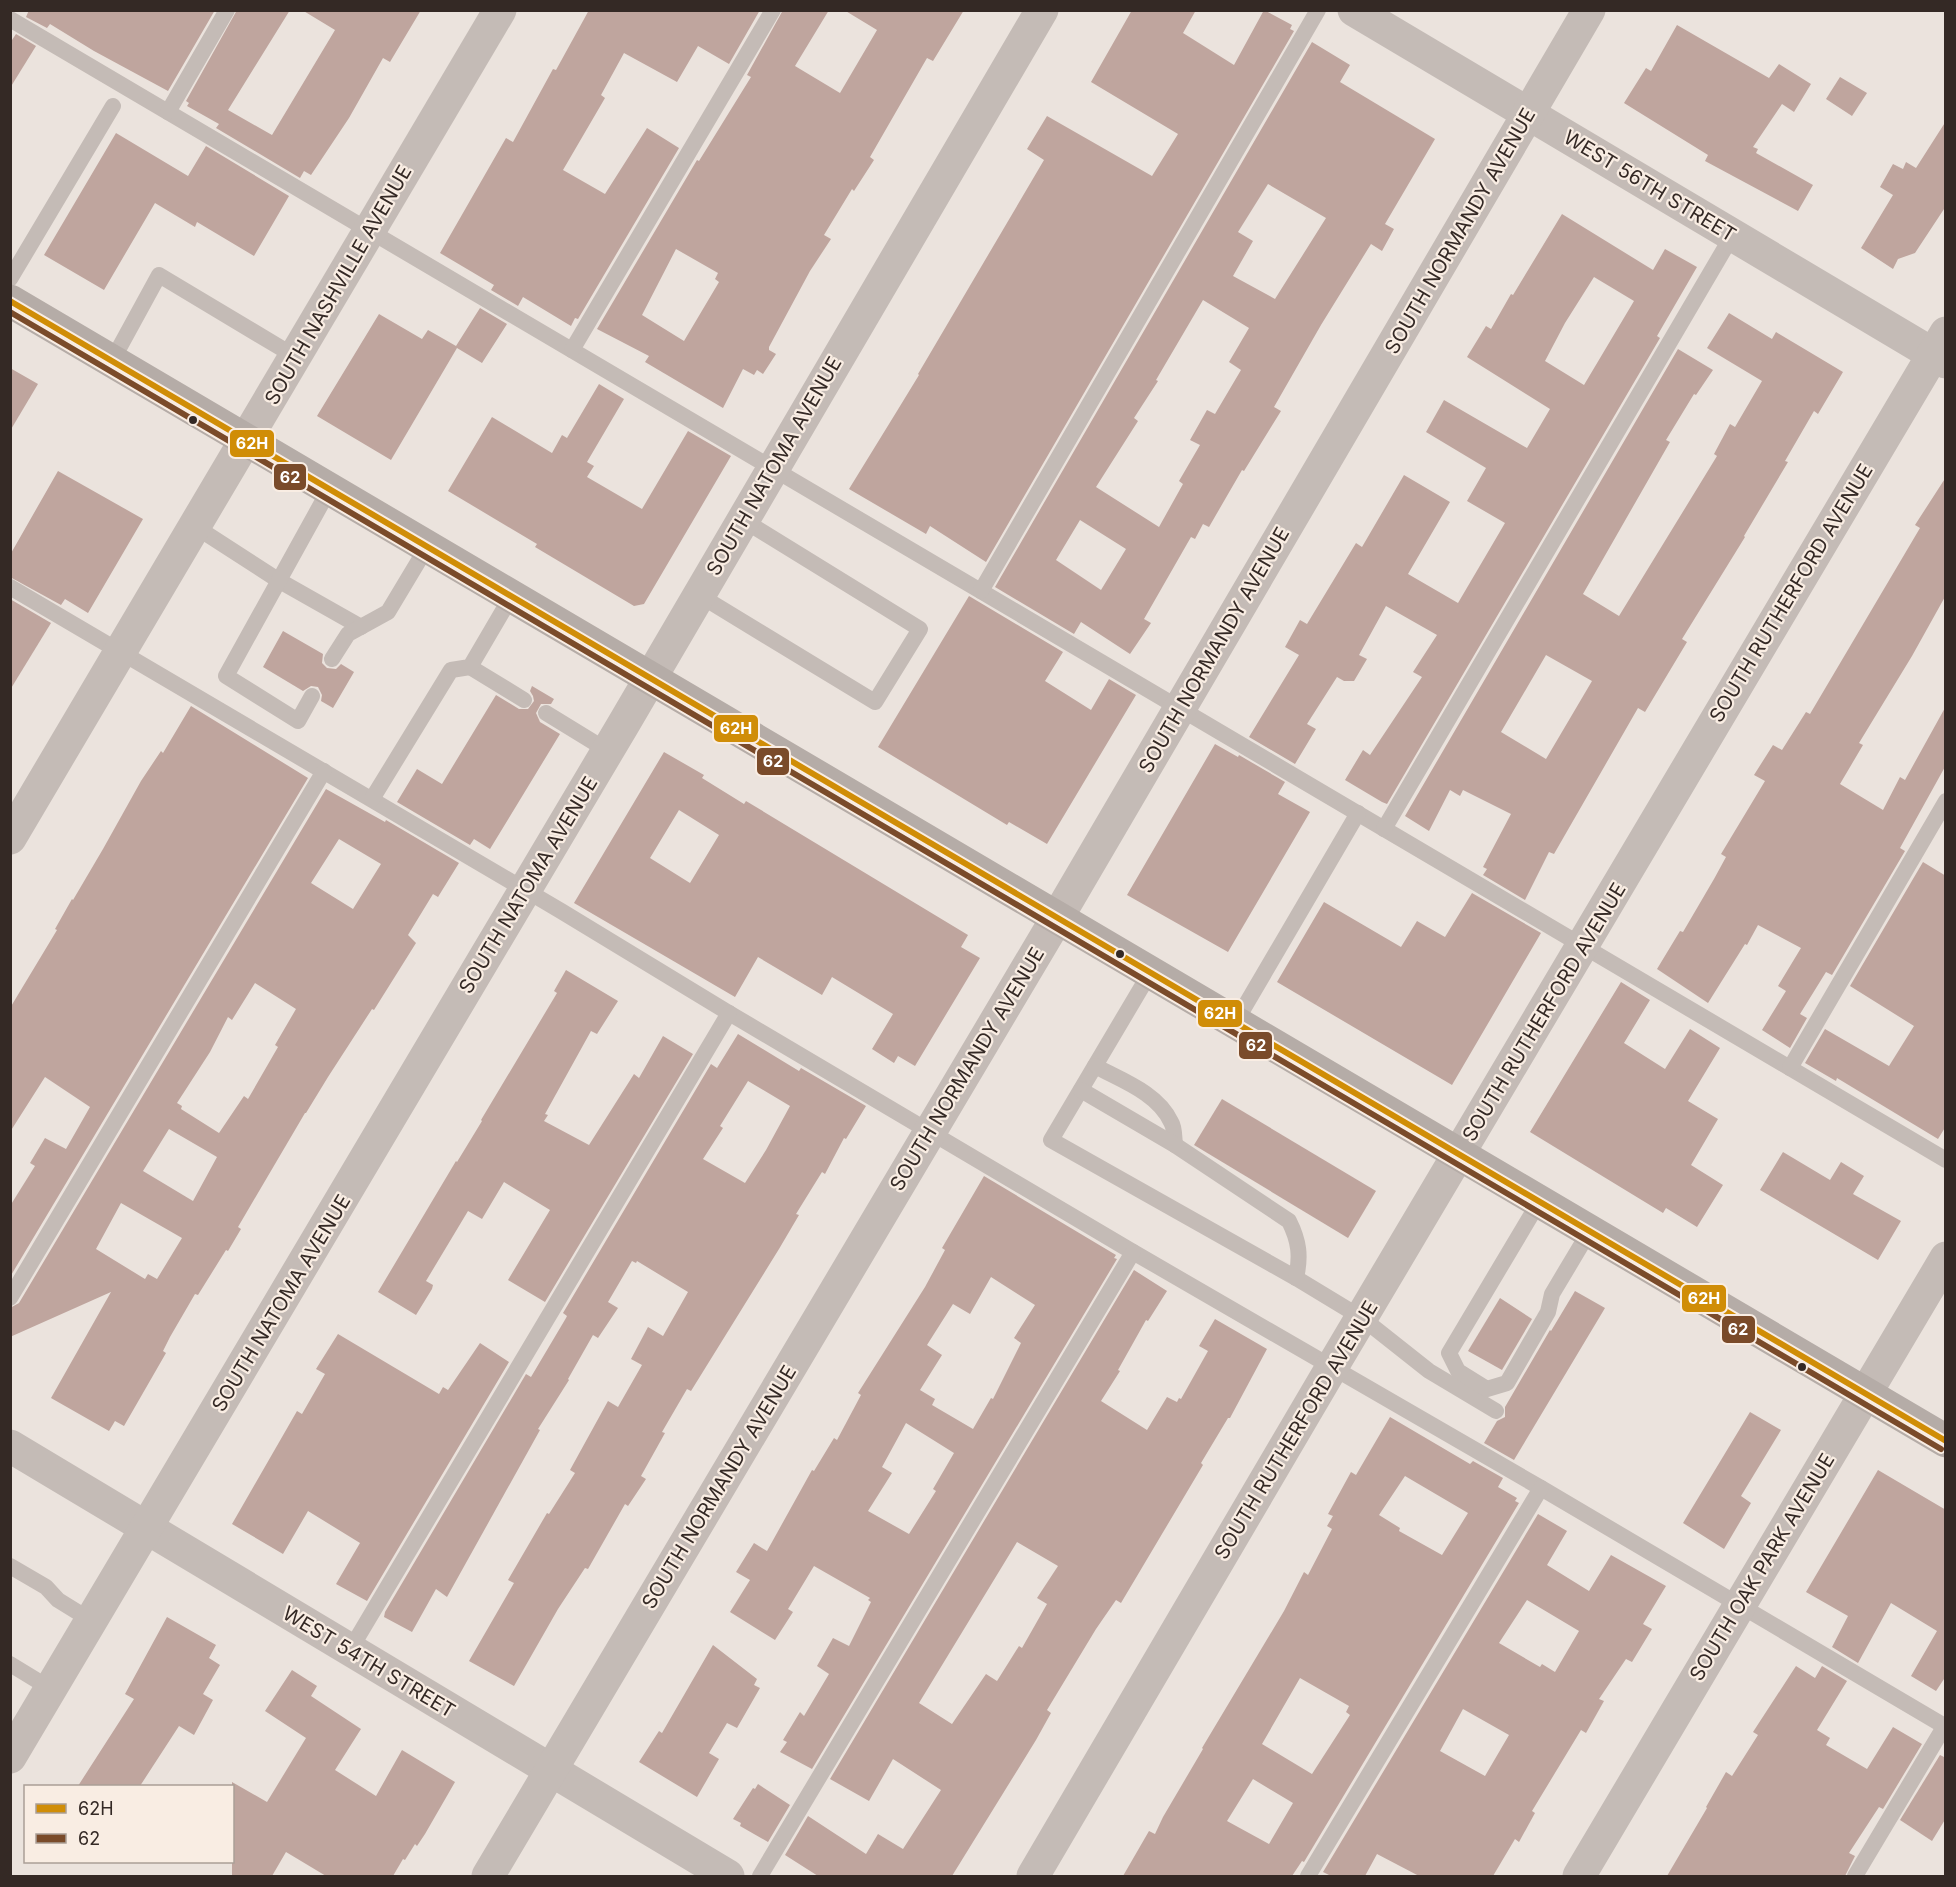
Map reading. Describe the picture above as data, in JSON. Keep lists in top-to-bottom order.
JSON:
{
  "streets": {
    "street": [
      "WEST 56TH STREET",
      "SOUTH NORMANDY AVENUE",
      "SOUTH NASHVILLE AVENUE",
      "SOUTH NATOMA AVENUE",
      "SOUTH RUTHERFORD AVENUE",
      "SOUTH OAK PARK AVENUE",
      "WEST 54TH STREET"
    ]
  },
  "crossings": [
    ["WEST 56TH STREET", "SOUTH NORMANDY AVENUE"],
    ["WEST 56TH STREET", "SOUTH RUTHERFORD AVENUE"],
    ["SOUTH NORMANDY AVENUE", "WEST 54TH STREET"],
    ["SOUTH NATOMA AVENUE", "WEST 54TH STREET"]
  ],
  "lines": ["transit line 62H", "transit line 62"],
  "legend": ["62H", "62"]
}
